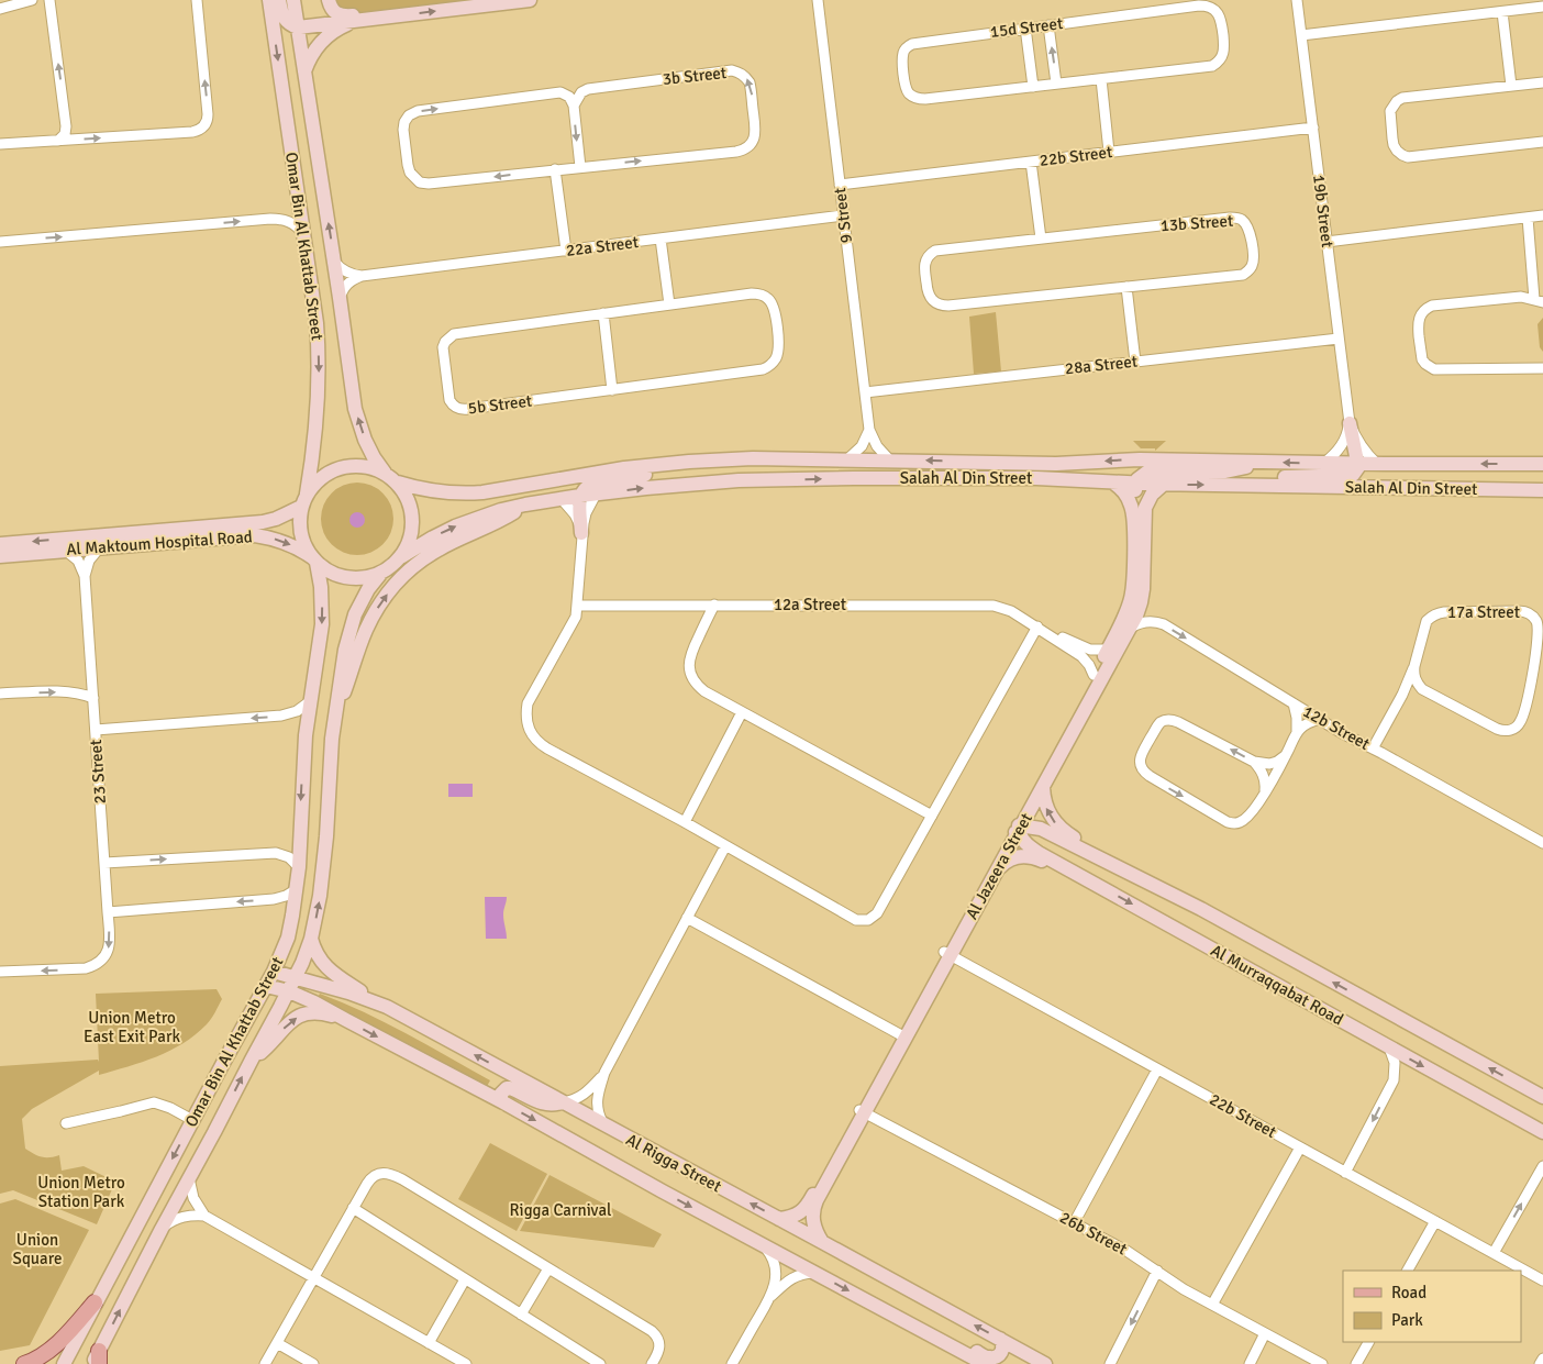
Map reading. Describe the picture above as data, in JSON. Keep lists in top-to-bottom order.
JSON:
{
  "streets": {
    "main road": [
      "Omar Bin Al Khattab Street",
      "Salah Al Din Street",
      "Al Maktoum Hospital Road",
      "Al Jazeera Street",
      "Al Murraqqabat Road",
      "Al Rigga Street"
    ],
    "street": [
      "15d Street",
      "3b Street",
      "22b Street",
      "19b Street",
      "9 Street",
      "13b Street",
      "22a Street",
      "28a Street",
      "5b Street",
      "12a Street",
      "17a Street",
      "12b Street",
      "23 Street",
      "26b Street"
    ]
  },
  "crossings": [
    ["22b Street", "19b Street"],
    ["22b Street", "9 Street"],
    ["22b Street", "Al Jazeera Street"],
    ["19b Street", "28a Street"],
    ["19b Street", "Salah Al Din Street"],
    ["9 Street", "22a Street"],
    ["9 Street", "28a Street"],
    ["9 Street", "Salah Al Din Street"],
    ["Omar Bin Al Khattab Street", "Salah Al Din Street"],
    ["Omar Bin Al Khattab Street", "Al Maktoum Hospital Road"],
    ["Omar Bin Al Khattab Street", "Al Rigga Street"],
    ["Salah Al Din Street", "Al Maktoum Hospital Road"],
    ["Salah Al Din Street", "Al Jazeera Street"],
    ["Al Maktoum Hospital Road", "23 Street"],
    ["12a Street", "Al Jazeera Street"],
    ["17a Street", "12b Street"],
    ["12b Street", "Al Jazeera Street"],
    ["Al Jazeera Street", "Al Murraqqabat Road"],
    ["Al Jazeera Street", "Al Rigga Street"],
    ["Al Jazeera Street", "26b Street"]
  ],
  "one_way": ["12b Street"],
  "parks": [
    "Union Metro East Exit Park",
    "Union Metro Station Park",
    "Rigga Carnival",
    "Union Square"
  ],
  "legend": ["Road", "Park"]
}
